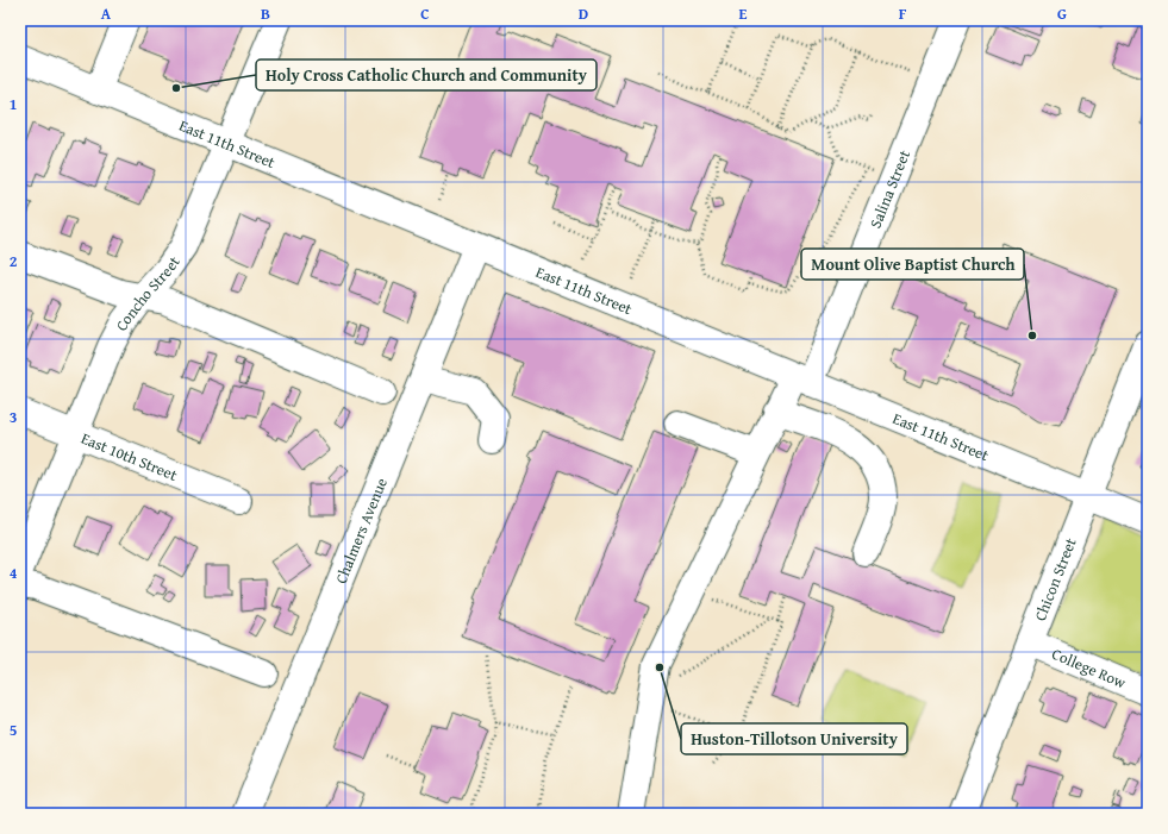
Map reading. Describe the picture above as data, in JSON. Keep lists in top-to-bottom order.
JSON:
{
  "streets": {
    "street": [
      "East 11th Street",
      "Salina Street",
      "Concho Street",
      "East 10th Street",
      "Chalmers Avenue",
      "Chicon Street",
      "College Row"
    ]
  },
  "crossings": [
    ["East 11th Street", "Salina Street"],
    ["East 11th Street", "Concho Street"],
    ["East 11th Street", "Chalmers Avenue"],
    ["East 11th Street", "Chicon Street"],
    ["Concho Street", "East 10th Street"],
    ["Chicon Street", "College Row"]
  ],
  "places": ["Holy Cross Catholic Church and Community", "Mount Olive Baptist Church", "Huston-Tillotson University"],
  "grid": {
    "columns": [
      "A",
      "B",
      "C",
      "D",
      "E",
      "F",
      "G"
    ],
    "rows": [
      "1",
      "2",
      "3",
      "4",
      "5"
    ]
  }
}
